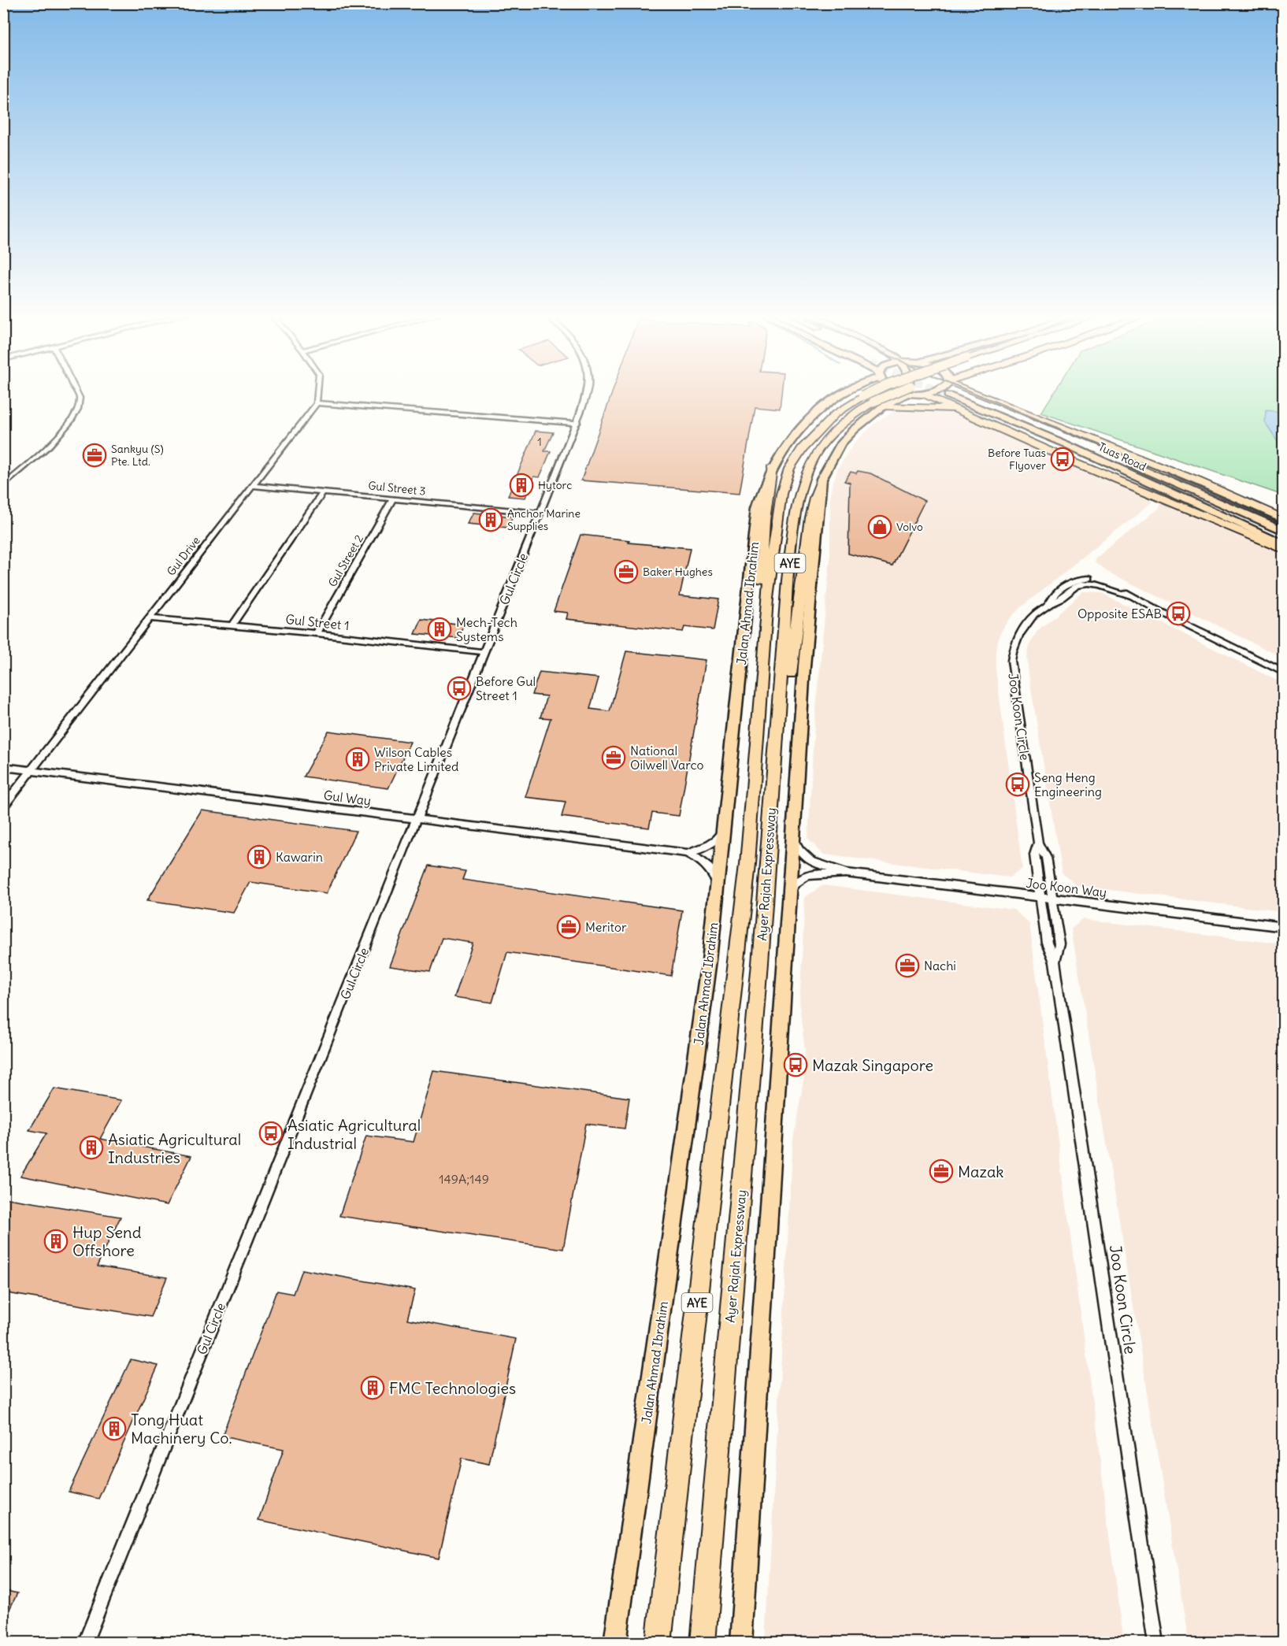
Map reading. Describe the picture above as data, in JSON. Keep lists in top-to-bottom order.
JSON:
{
  "streets": {
    "highway": ["AYE", "Ayer Rajah Expressway"],
    "main road": ["Tuas Road", "Jalan Ahmad Ibrahim"],
    "street": [
      "Gul Street 3",
      "Gul Drive",
      "Gul Street 2",
      "Gul Circle",
      "Gul Street 1",
      "Joo Koon Circle",
      "Gul Way",
      "Joo Koon Way"
    ]
  },
  "crossings": [
    ["Gul Street 3", "Gul Drive"],
    ["Gul Street 3", "Gul Street 2"],
    ["Gul Street 3", "Gul Circle"],
    ["Gul Drive", "Gul Street 1"],
    ["Gul Drive", "Gul Way"],
    ["Gul Street 2", "Gul Street 1"],
    ["Gul Circle", "Gul Street 1"],
    ["Gul Circle", "Gul Way"],
    ["Jalan Ahmad Ibrahim", "Gul Way"],
    ["Joo Koon Circle", "Joo Koon Way"]
  ],
  "places": {
    "office": [
      "Sankyu (S) Pte. Ltd.",
      "Baker Hughes",
      "National Oilwell Varco",
      "Meritor",
      "Nachi",
      "Mazak"
    ],
    "bus stop": [
      "Before Tuas Flyover",
      "Opposite ESAB",
      "Before Gul Street 1",
      "Seng Heng Engineering",
      "Mazak Singapore",
      "Asiatic Agricultural Industrial"
    ],
    "building": [
      "Hytorc",
      "Anchor Marine Supplies",
      "Mech-Tech Systems",
      "Wilson Cables Private Limited",
      "Kawarin",
      "Asiatic Agricultural Industries",
      "Hup Send Offshore",
      "FMC Technologies",
      "Tong Huat Machinery Co."
    ],
    "shop": ["Volvo"]
  },
  "house_numbers": ["1", "149A;149"]
}
